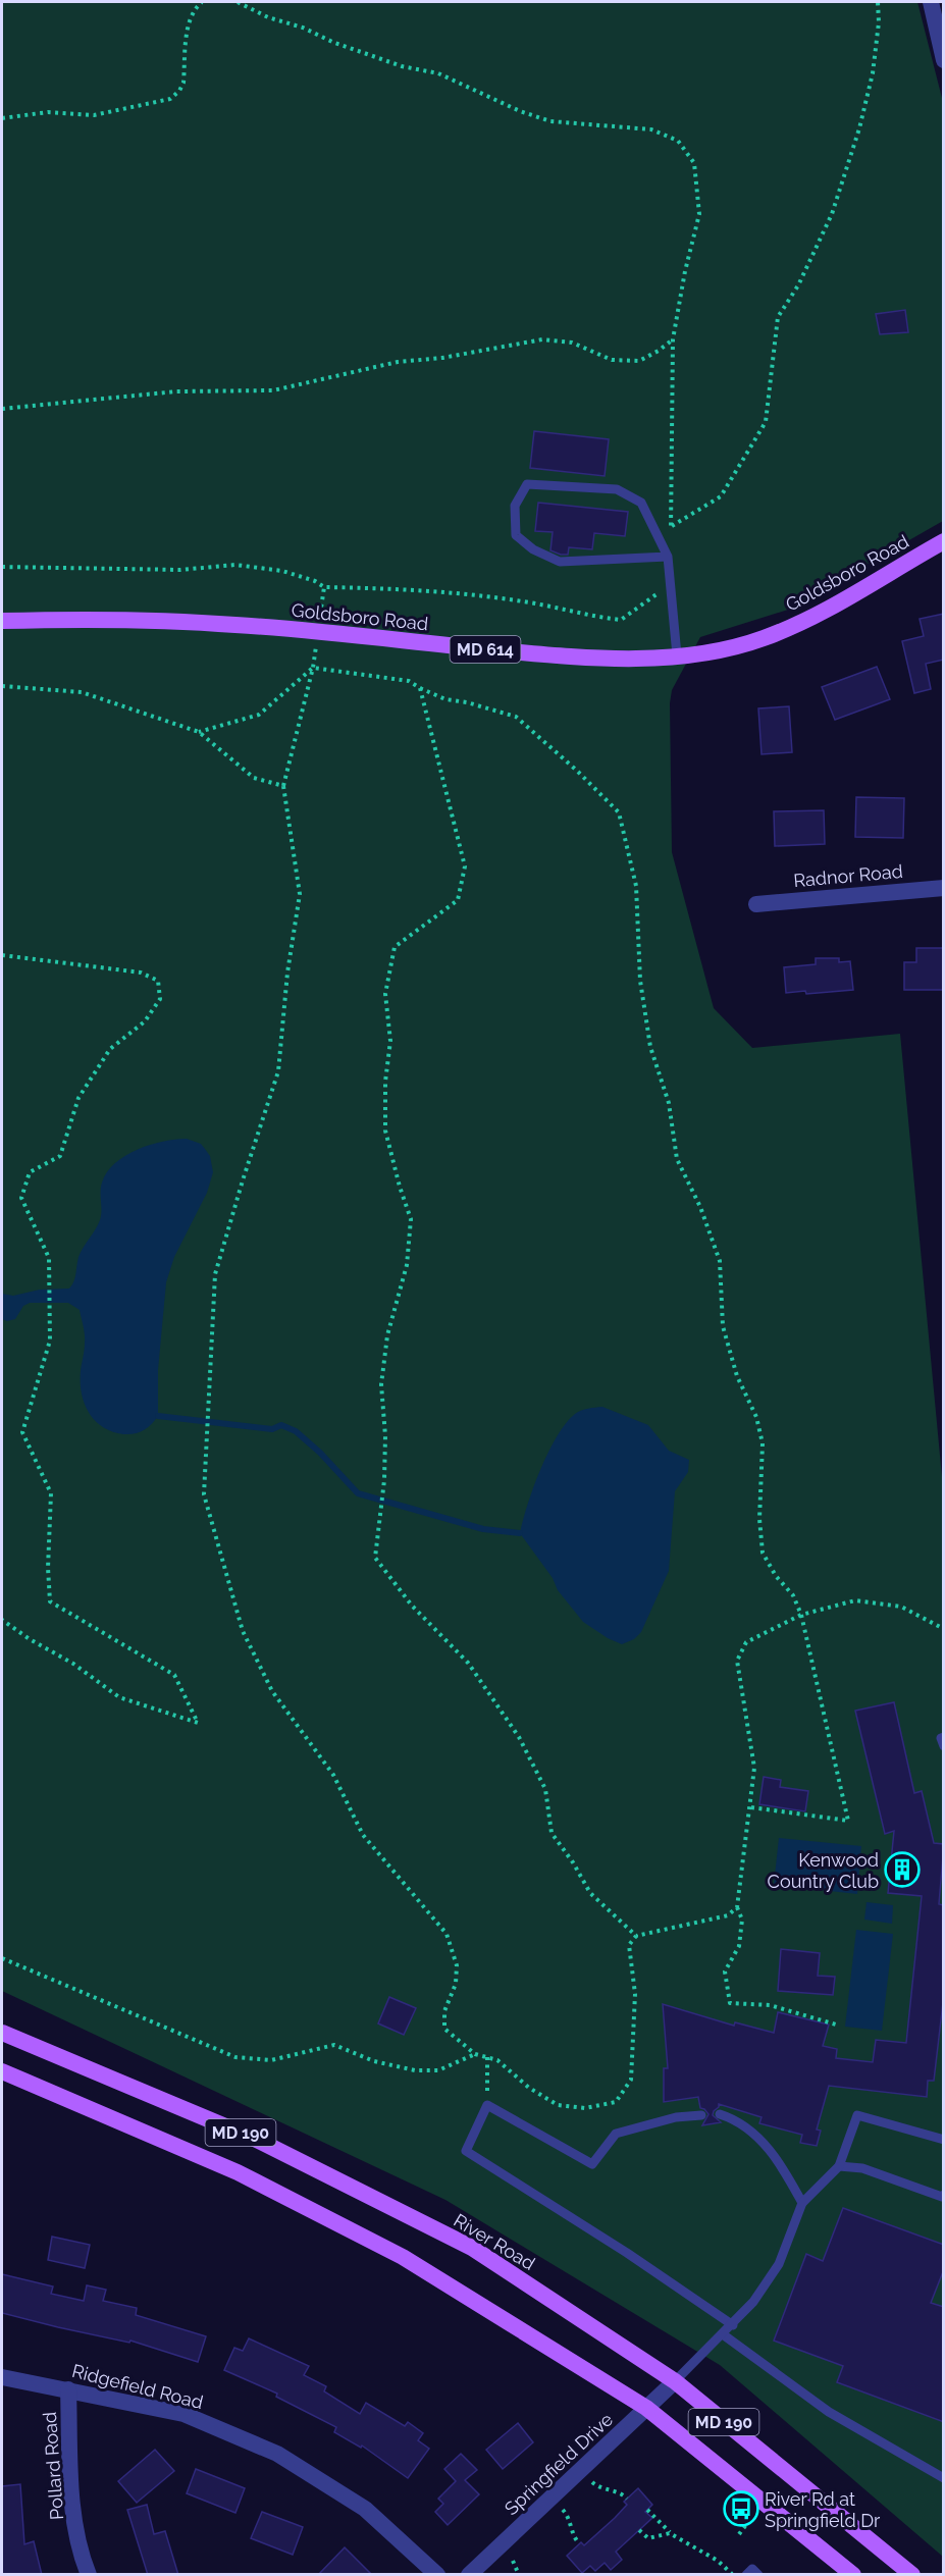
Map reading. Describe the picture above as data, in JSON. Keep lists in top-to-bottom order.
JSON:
{
  "streets": {
    "main road": [
      "Goldsboro Road",
      "MD 614",
      "MD 190",
      "River Road"
    ],
    "street": [
      "Radnor Road",
      "Ridgefield Road",
      "Springfield Drive",
      "Pollard Road"
    ]
  },
  "crossings": [
    ["MD 190", "Springfield Drive"],
    ["River Road", "Springfield Drive"],
    ["Ridgefield Road", "Pollard Road"]
  ],
  "places": {
    "building": ["Kenwood Country Club"],
    "bus stop": ["River Rd at Springfield Dr"]
  }
}
